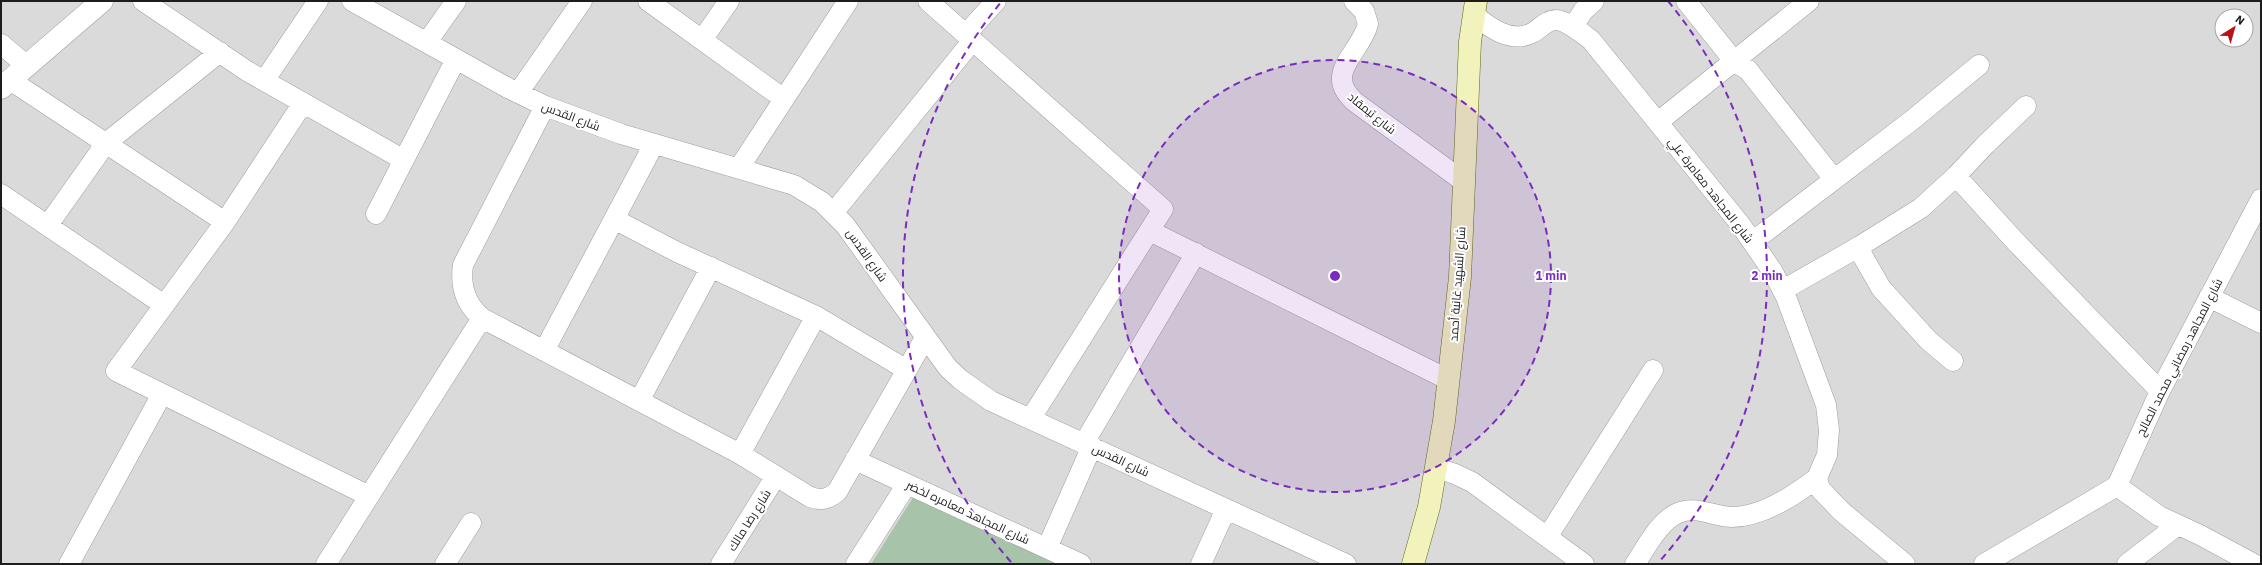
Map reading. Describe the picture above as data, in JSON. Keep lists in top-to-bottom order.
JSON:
{
  "streets": {
    "main road": ["شارع الشهيد غانية أحمد"],
    "street": [
      "شارع تيمقاد",
      "شارع القدس",
      "شارع المجاهد معامرة علي",
      "شارع المجاهد رمضاني محمد الصالح",
      "شارع المجاهد معامره لخضر",
      "شارع رضا مالك"
    ]
  },
  "crossings": [
    ["شارع تيمقاد", "شارع الشهيد غانية أحمد"],
    ["شارع المجاهد معامرة علي", "شارع الشهيد غانية أحمد"]
  ],
  "north": "top right",
  "rings": ["1 min", "2 min"]
}
